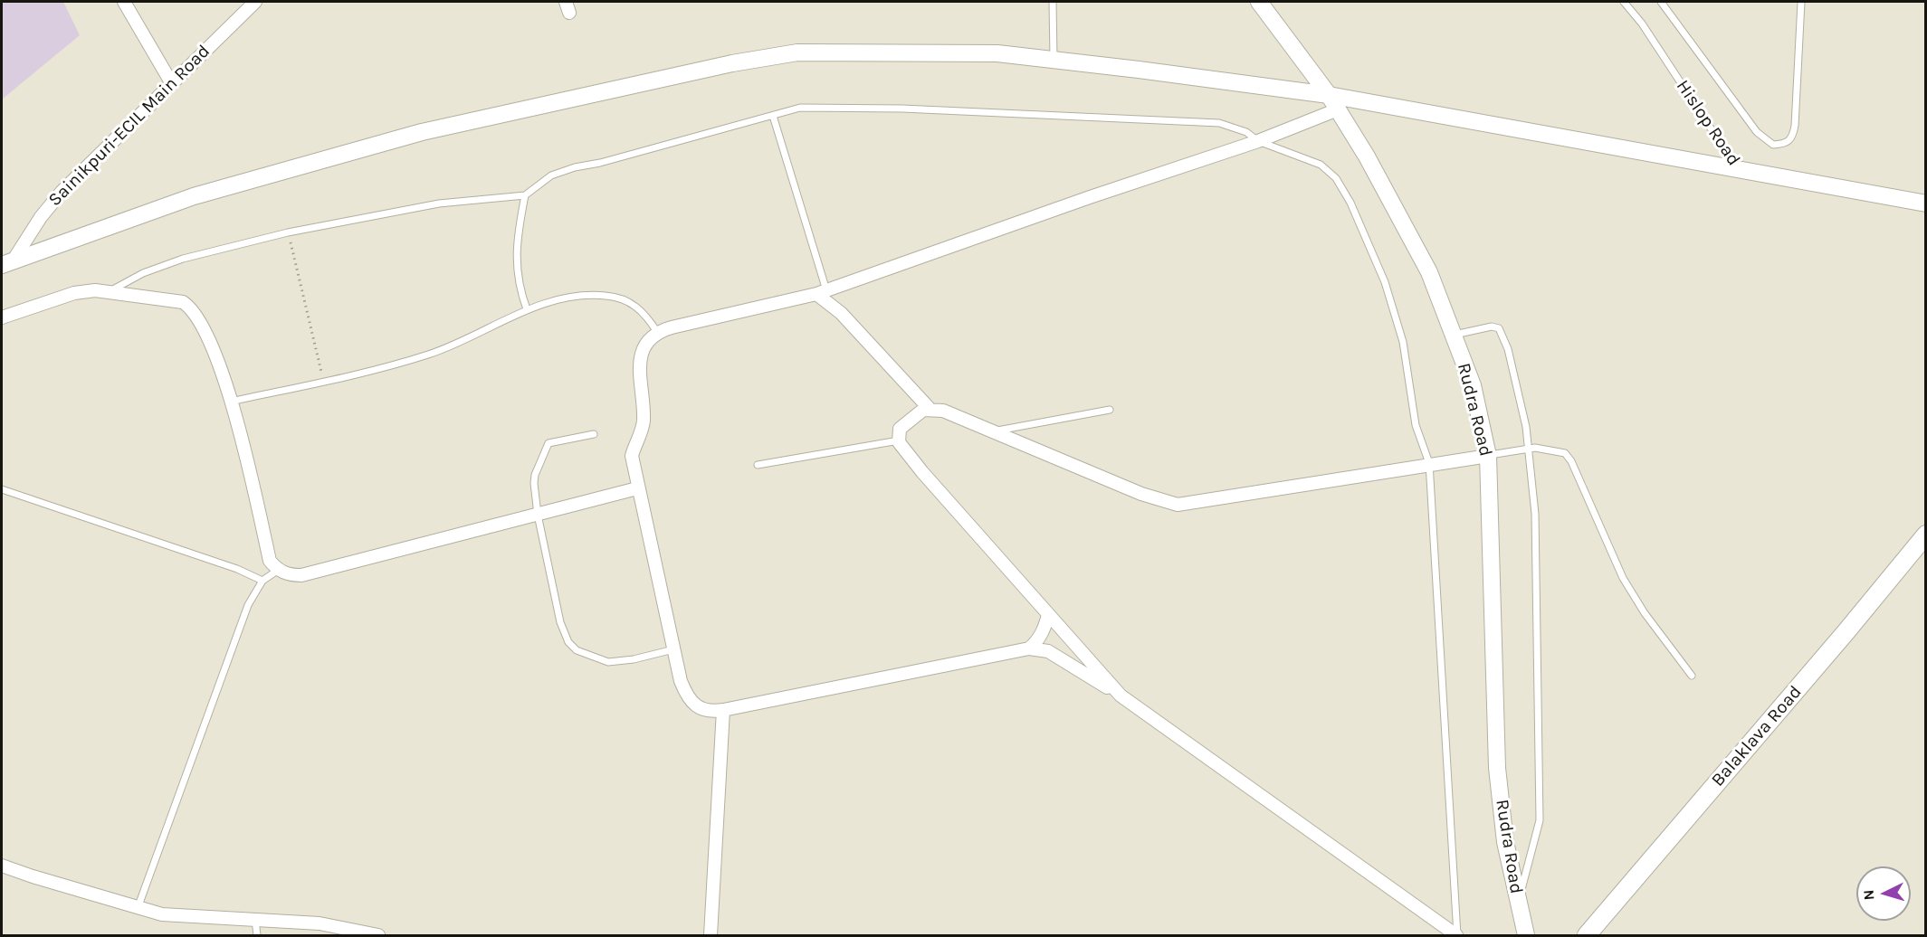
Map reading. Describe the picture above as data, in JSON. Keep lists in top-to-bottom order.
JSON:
{
  "streets": {
    "main road": ["Balaklava Road"],
    "street": ["Hislop Road", "Sainikpuri-ECIL Main Road", "Rudra Road"]
  },
  "north": "left"
}
